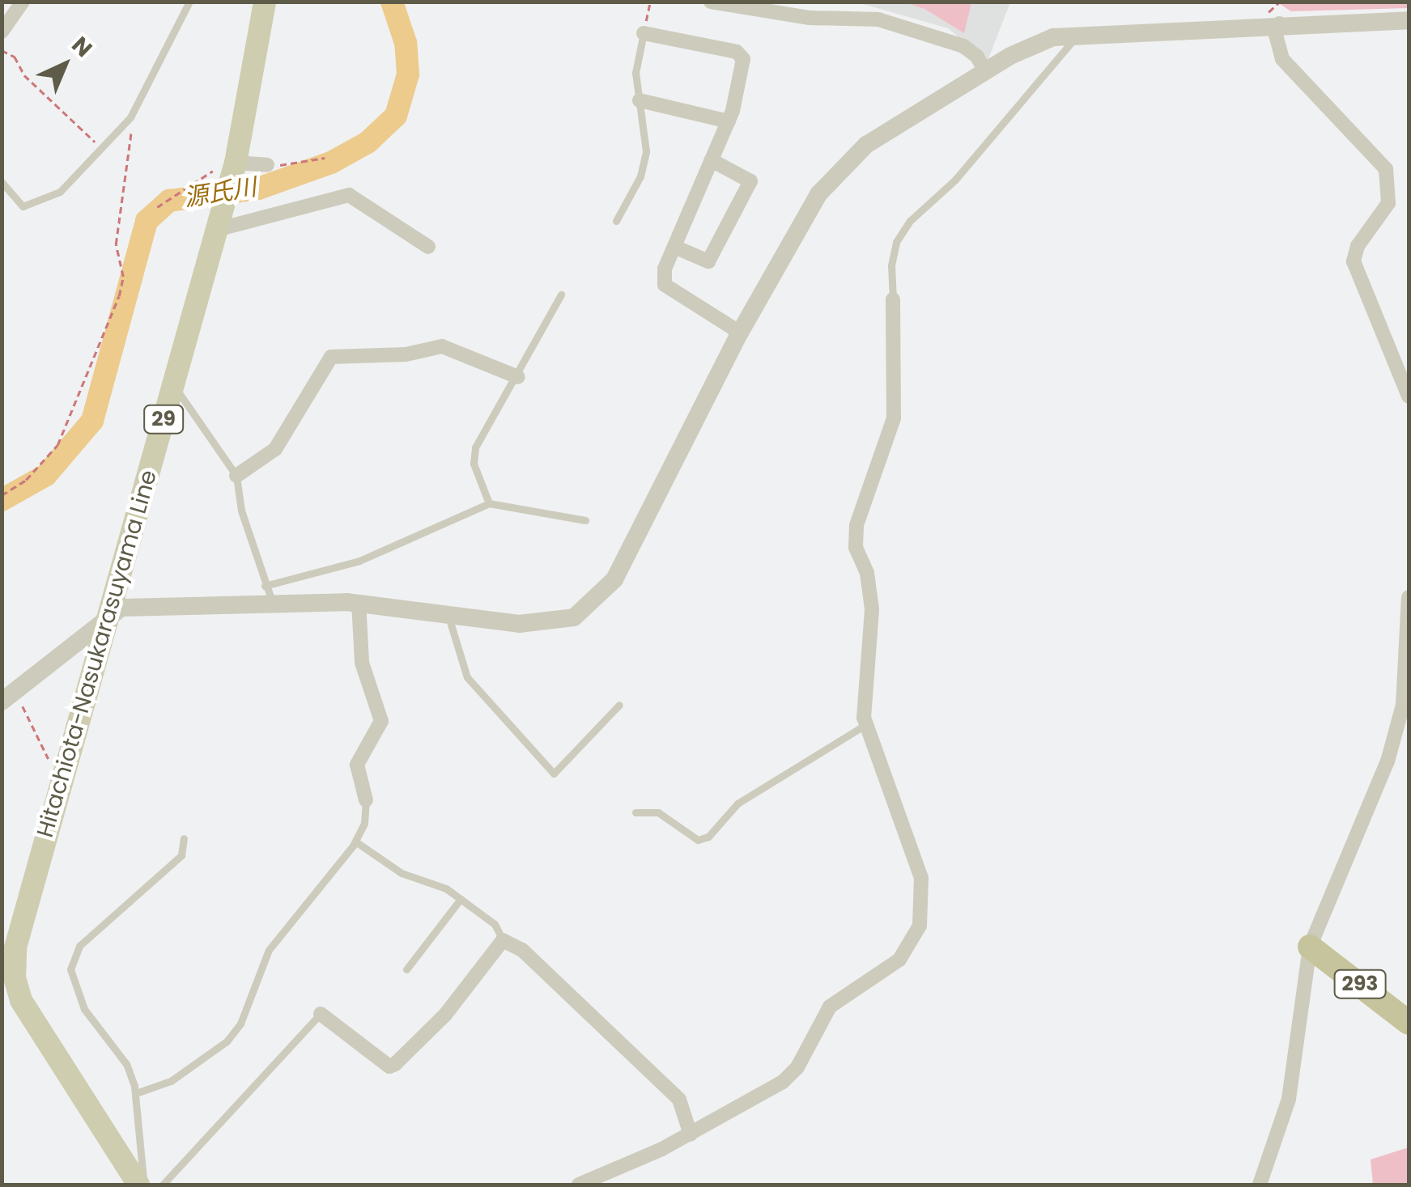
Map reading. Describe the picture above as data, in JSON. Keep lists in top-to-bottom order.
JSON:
{
  "streets": {
    "highway": ["293"],
    "main road": ["29", "Hitachiota-Nasukarasuyama Line"]
  },
  "water": ["源氏川"],
  "north": "top right"
}
